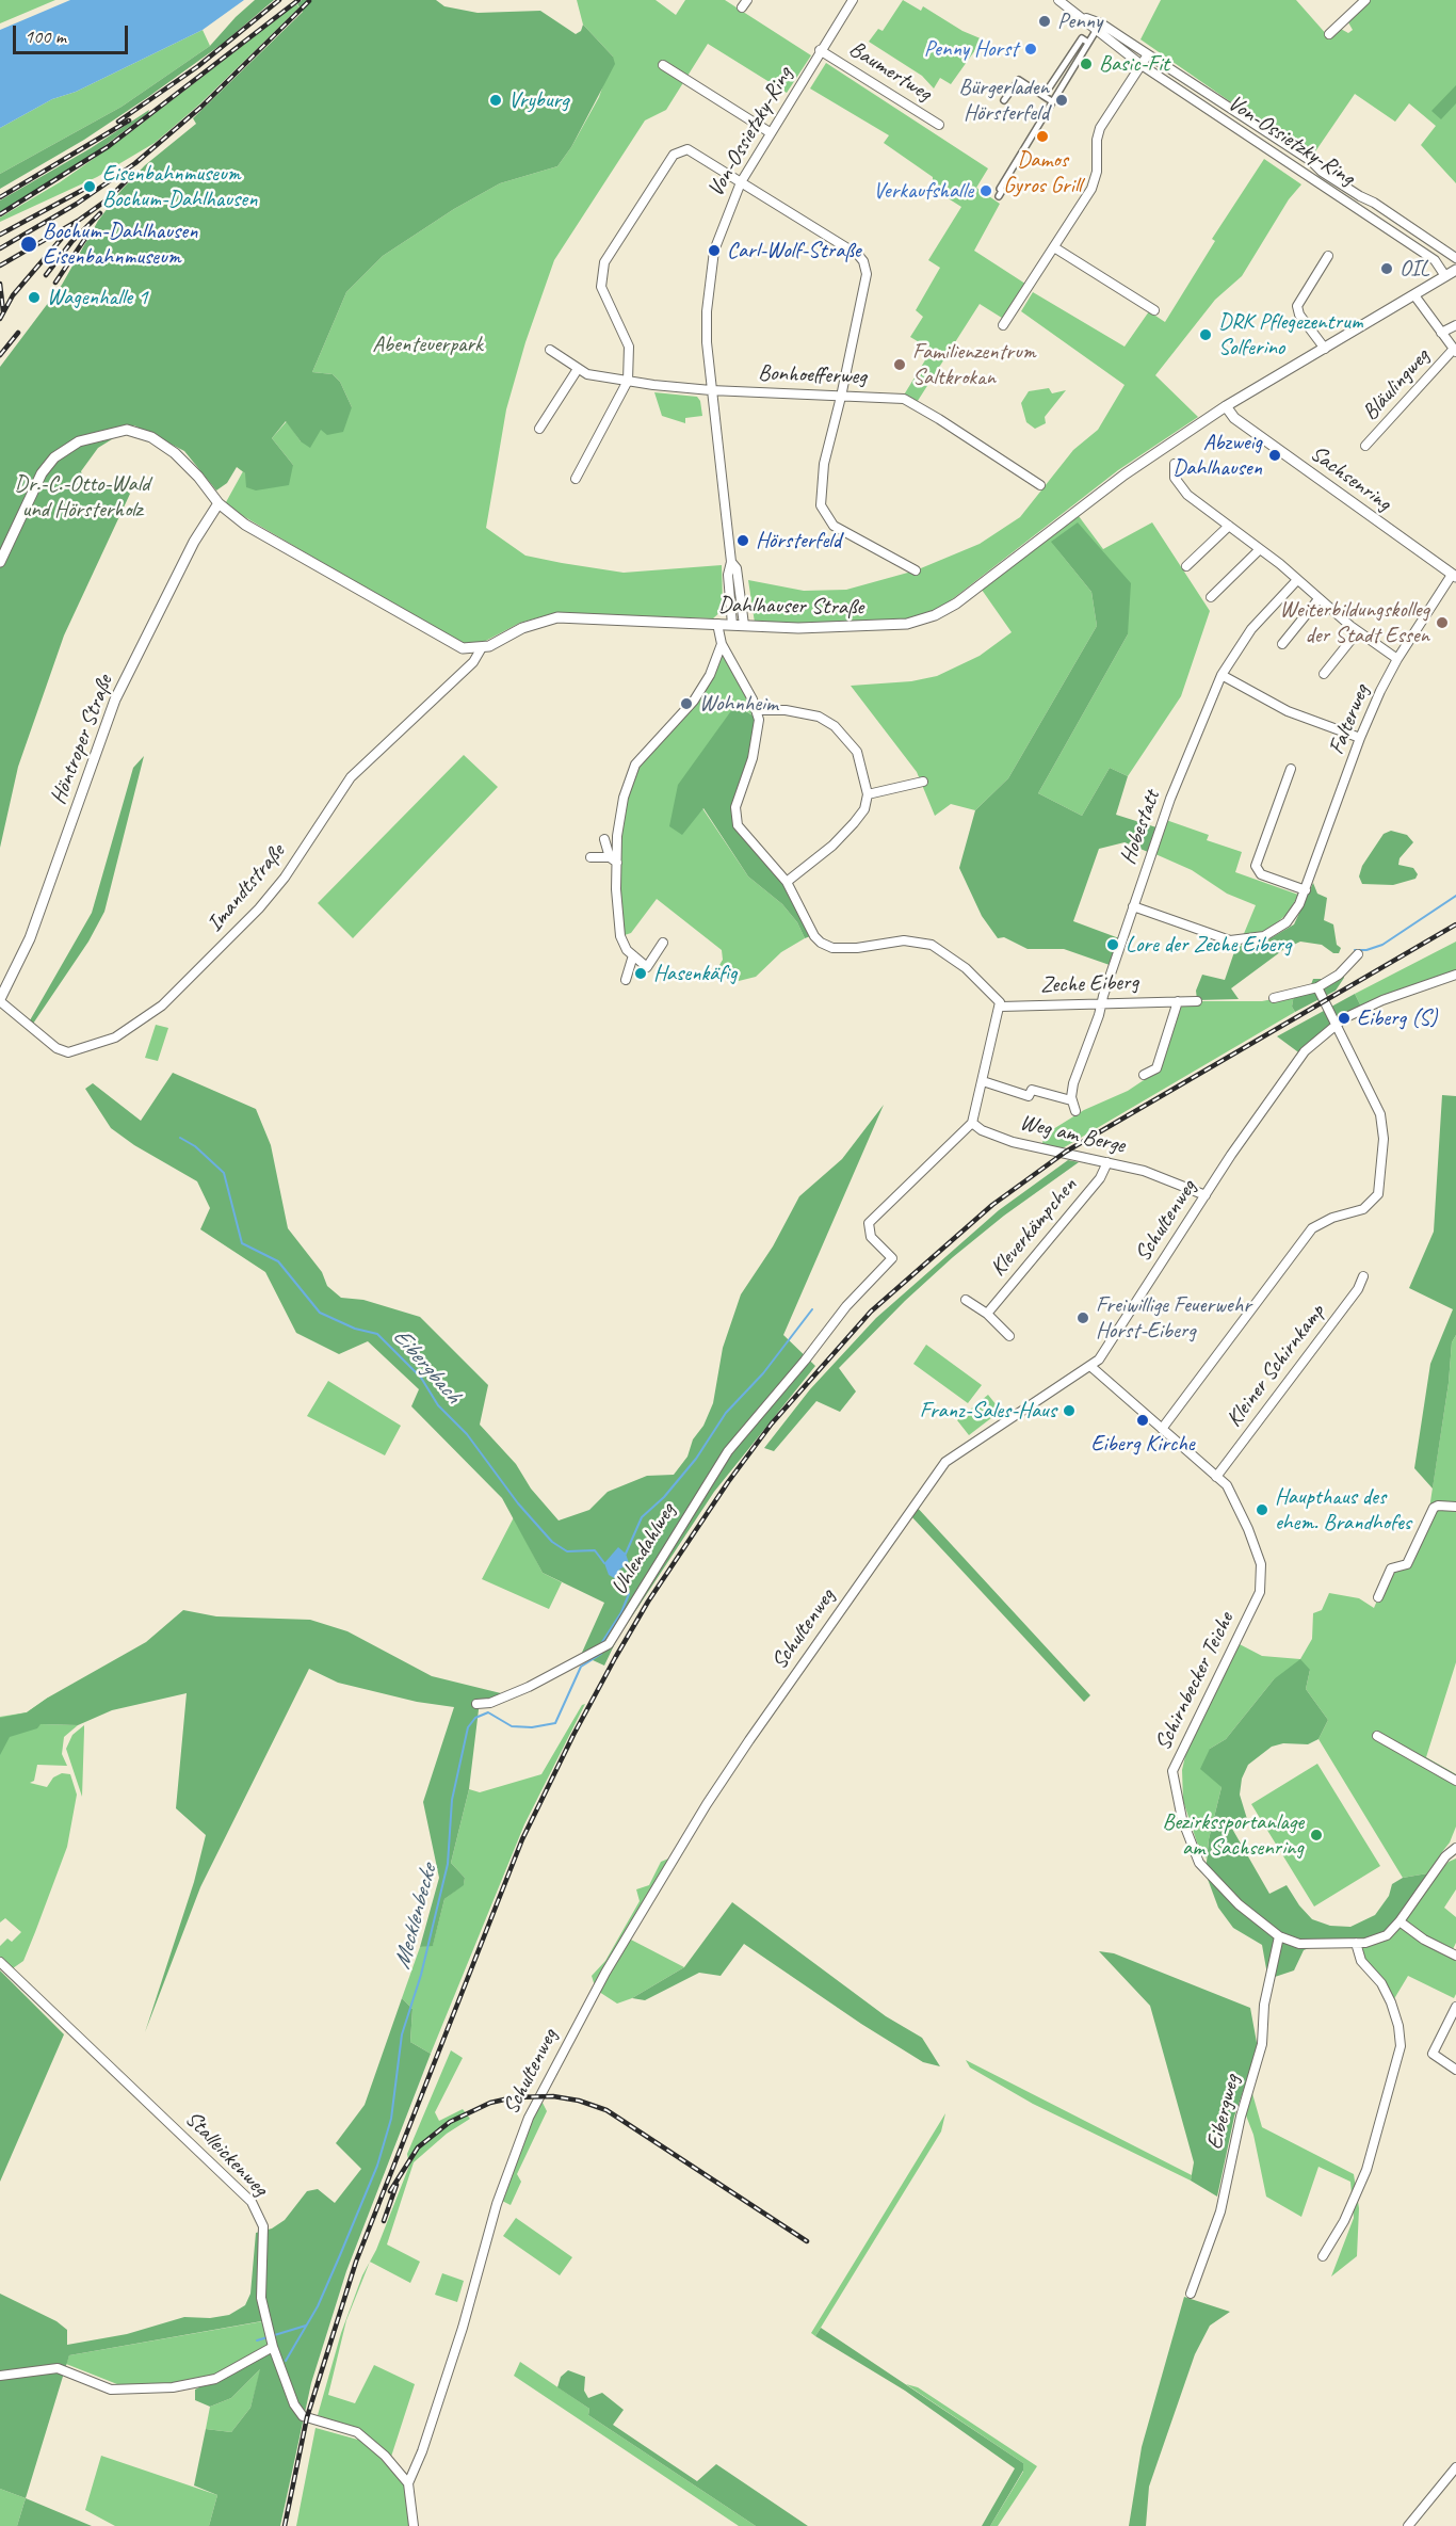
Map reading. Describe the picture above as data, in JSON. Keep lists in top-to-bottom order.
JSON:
{
  "streets": {
    "street": [
      "Baumertweg",
      "Von-Ossietzky-Ring",
      "Bonhoefferweg",
      "Bläulingweg",
      "Sachsenring",
      "Dahlhauser Straße",
      "Falterweg",
      "Höntroper Straße",
      "Hobestatt",
      "Imandtstraße",
      "Zeche Eiberg",
      "Weg am Berge",
      "Schultenweg",
      "Kleverkämpchen",
      "Kleiner Schirnkamp",
      "Uhlendahlweg",
      "Schirnbecker Teiche",
      "Eibergweg",
      "Stalleickenweg"
    ]
  },
  "crossings": [
    ["Baumertweg", "Von-Ossietzky-Ring"],
    ["Von-Ossietzky-Ring", "Bonhoefferweg"],
    ["Von-Ossietzky-Ring", "Dahlhauser Straße"],
    ["Sachsenring", "Dahlhauser Straße"],
    ["Sachsenring", "Falterweg"],
    ["Dahlhauser Straße", "Imandtstraße"],
    ["Falterweg", "Hobestatt"],
    ["Höntroper Straße", "Imandtstraße"],
    ["Hobestatt", "Zeche Eiberg"],
    ["Hobestatt", "Weg am Berge"],
    ["Weg am Berge", "Schultenweg"],
    ["Weg am Berge", "Kleverkämpchen"],
    ["Weg am Berge", "Uhlendahlweg"],
    ["Schultenweg", "Schirnbecker Teiche"],
    ["Schultenweg", "Stalleickenweg"],
    ["Kleiner Schirnkamp", "Schirnbecker Teiche"],
    ["Schirnbecker Teiche", "Eibergweg"]
  ],
  "water": ["Eibergbach", "Mecklenbecke"],
  "parks": ["Abenteuerpark", "Dr.-C.-Otto-Wald und Hörsterholz"],
  "places": [
    "Penny",
    "Penny Horst",
    "Basic-Fit",
    "Vryburg",
    "Bürgerladen Hörsterfeld",
    "Damos Gyros Grill",
    "Eisenbahnmuseum Bochum-Dahlhausen",
    "Verkaufshalle",
    "Bochum-Dahlhausen Eisenbahnmuseum",
    "Carl-Wolf-Straße",
    "OIL",
    "Wagenhalle 1",
    "DRK Pflegezentrum Solferino",
    "Familienzentrum Saltkrokan",
    "Abzweig Dahlhausen",
    "Hörsterfeld",
    "Weiterbildungskolleg der Stadt Essen",
    "Wohnheim",
    "Lore der Zeche Eiberg",
    "Hasenkäfig",
    "Eiberg (S)",
    "Freiwillige Feuerwehr Horst-Eiberg",
    "Franz-Sales-Haus",
    "Eiberg Kirche",
    "Haupthaus des ehem. Brandhofes",
    "Bezirkssportanlage am Sachsenring"
  ],
  "scale_bar": "100 m"
}
